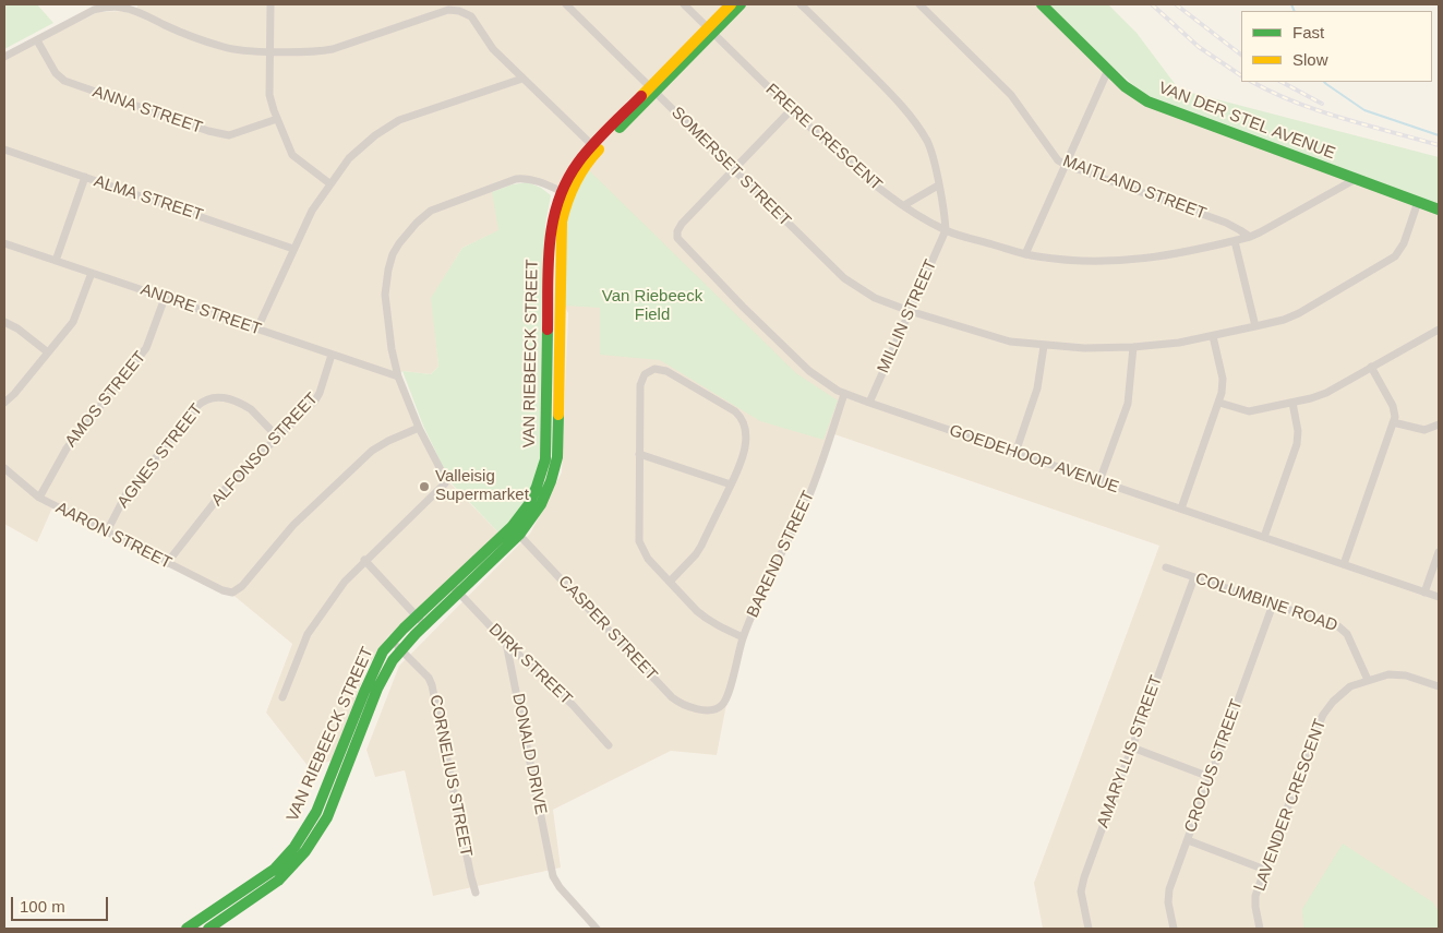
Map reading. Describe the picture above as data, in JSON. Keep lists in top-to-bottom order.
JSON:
{
  "streets": {
    "street": [
      "ANNA STREET",
      "VAN DER STEL AVENUE",
      "FRERE CRESCENT",
      "SOMERSET STREET",
      "MAITLAND STREET",
      "ALMA STREET",
      "ANDRE STREET",
      "MILLIN STREET",
      "VAN RIEBEECK STREET",
      "AMOS STREET",
      "ALFONSO STREET",
      "AGNES STREET",
      "GOEDEHOOP AVENUE",
      "AARON STREET",
      "BAREND STREET",
      "COLUMBINE ROAD",
      "CASPER STREET",
      "DIRK STREET",
      "AMARYLLIS STREET",
      "DONALD DRIVE",
      "CROCUS STREET",
      "CORNELIUS STREET",
      "LAVENDER CRESCENT"
    ]
  },
  "crossings": [
    ["VAN DER STEL AVENUE", "FRERE CRESCENT"],
    ["VAN DER STEL AVENUE", "SOMERSET STREET"],
    ["FRERE CRESCENT", "MAITLAND STREET"],
    ["FRERE CRESCENT", "MILLIN STREET"],
    ["FRERE CRESCENT", "VAN RIEBEECK STREET"],
    ["SOMERSET STREET", "MILLIN STREET"],
    ["SOMERSET STREET", "VAN RIEBEECK STREET"],
    ["SOMERSET STREET", "GOEDEHOOP AVENUE"],
    ["ANDRE STREET", "AMOS STREET"],
    ["ANDRE STREET", "ALFONSO STREET"],
    ["MILLIN STREET", "GOEDEHOOP AVENUE"],
    ["VAN RIEBEECK STREET", "CASPER STREET"],
    ["VAN RIEBEECK STREET", "DIRK STREET"],
    ["VAN RIEBEECK STREET", "CORNELIUS STREET"],
    ["AMOS STREET", "AARON STREET"],
    ["ALFONSO STREET", "AGNES STREET"],
    ["ALFONSO STREET", "AARON STREET"],
    ["AGNES STREET", "AARON STREET"],
    ["GOEDEHOOP AVENUE", "BAREND STREET"],
    ["BAREND STREET", "CASPER STREET"],
    ["COLUMBINE ROAD", "AMARYLLIS STREET"],
    ["COLUMBINE ROAD", "CROCUS STREET"],
    ["COLUMBINE ROAD", "LAVENDER CRESCENT"],
    ["DIRK STREET", "DONALD DRIVE"]
  ],
  "parks": ["Van Riebeeck Field"],
  "places": ["Valleisig Supermarket"],
  "legend": ["Fast", "Slow"],
  "scale_bar": "100 m"
}
